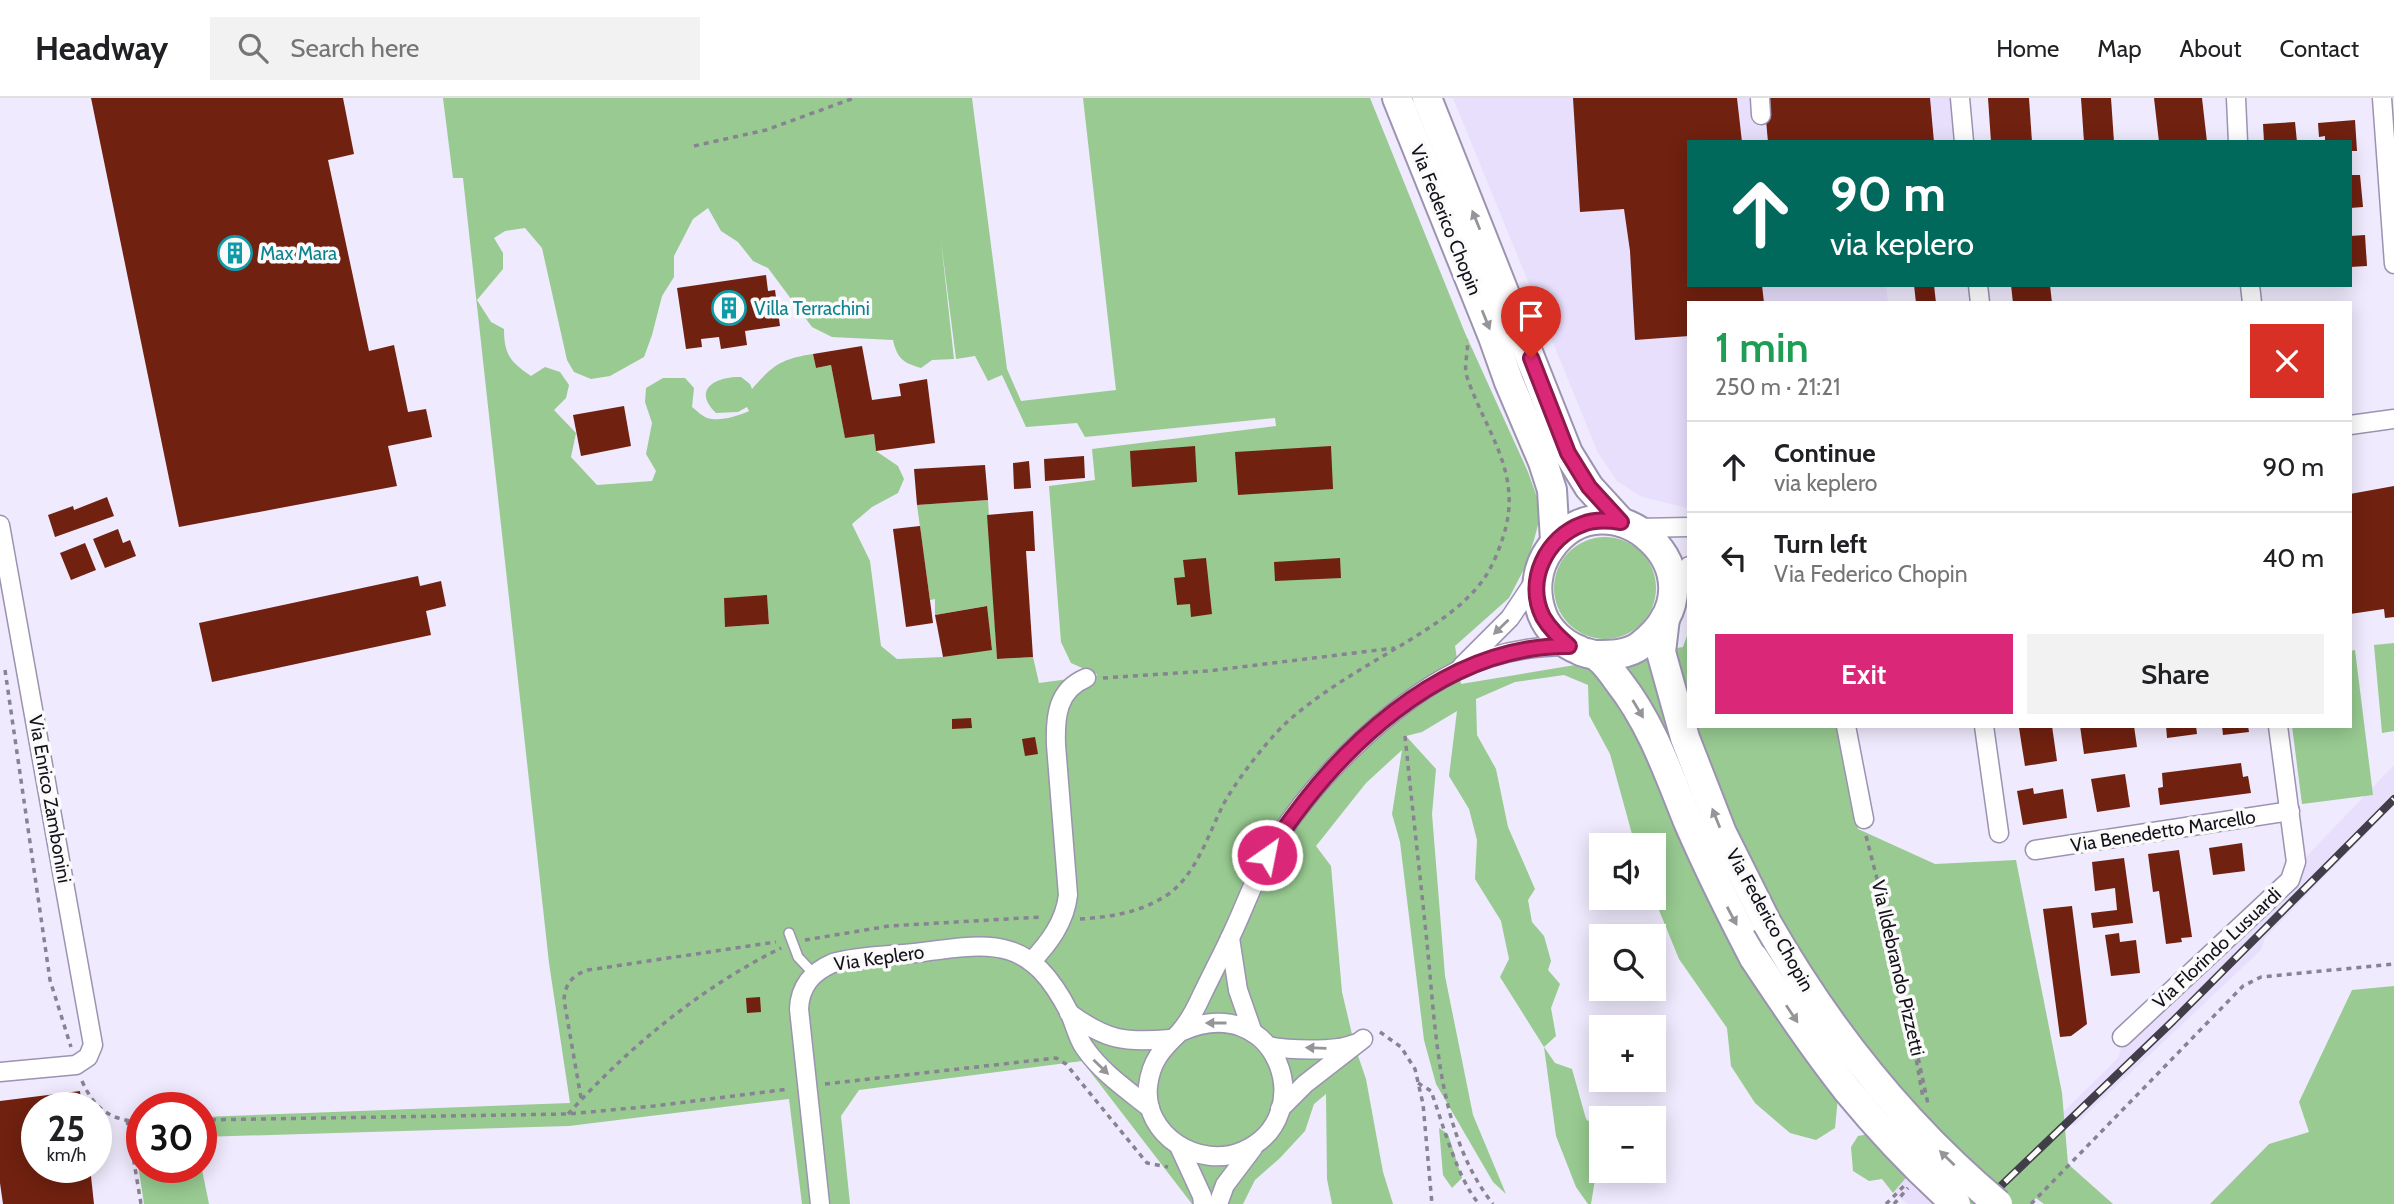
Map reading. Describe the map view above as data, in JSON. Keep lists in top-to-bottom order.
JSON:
{
  "streets": {
    "main road": ["Via Federico Chopin"],
    "street": [
      "Via Enrico Zambonini",
      "Via Benedetto Marcello",
      "Via Florindo Lusuardi",
      "Via Keplero"
    ],
    "path": ["Via Ildebrando Pizzetti"]
  },
  "crossings": [
    ["Via Benedetto Marcello", "Via Florindo Lusuardi"]
  ],
  "places": {
    "building": ["Max Mara", "Villa Terrachini"]
  },
  "page": {
    "header": "Headway",
    "search": "Search here",
    "nav": [
      "Home",
      "Map",
      "About",
      "Contact"
    ],
    "turn": ["90 m", "via keplero"],
    "heading": ["1 min", "250 m · 21:21"],
    "list": [
      {
        "name": "Continue",
        "note": "via keplero",
        "value": "90 m"
      },
      {
        "name": "Turn left",
        "note": "Via Federico Chopin",
        "value": "40 m"
      }
    ],
    "buttons": ["Exit", "Share"],
    "map_buttons": ["+", "−"],
    "speed": "25 km/h",
    "limit": "30"
  }
}
